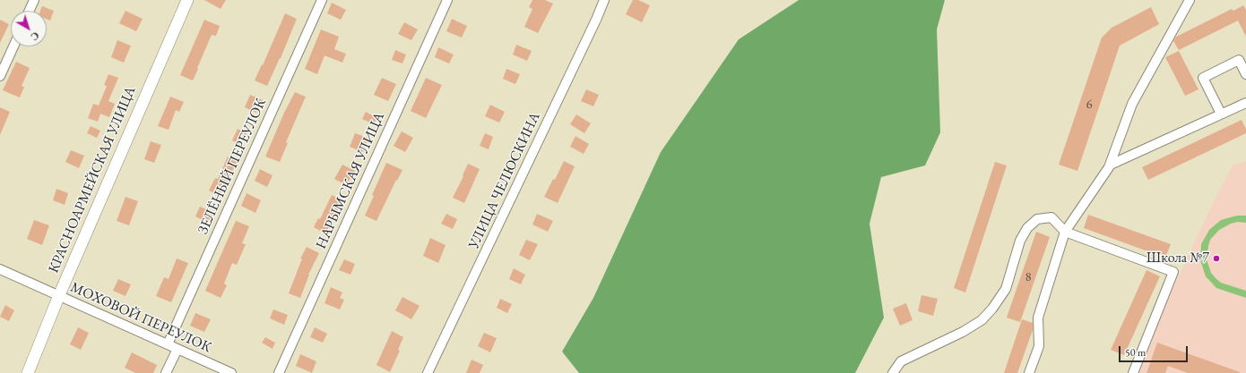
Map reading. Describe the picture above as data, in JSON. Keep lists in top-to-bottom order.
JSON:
{
  "streets": {
    "main road": ["КРАСНОАРМЕЙСКАЯ УЛИЦА"],
    "street": [
      "ЗЕЛЁНЫЙ ПЕРЕУЛОК",
      "НАРЫМСКАЯ УЛИЦА",
      "УЛИЦА ЧЕЛЮСКИНА",
      "МОХОВОЙ ПЕРЕУЛОК"
    ]
  },
  "crossings": [
    ["ЗЕЛЁНЫЙ ПЕРЕУЛОК", "МОХОВОЙ ПЕРЕУЛОК"],
    ["КРАСНОАРМЕЙСКАЯ УЛИЦА", "МОХОВОЙ ПЕРЕУЛОК"]
  ],
  "places": ["Школа №7"],
  "house_numbers": ["6", "8"],
  "scale_bar": "50 m",
  "north": "bottom right"
}
